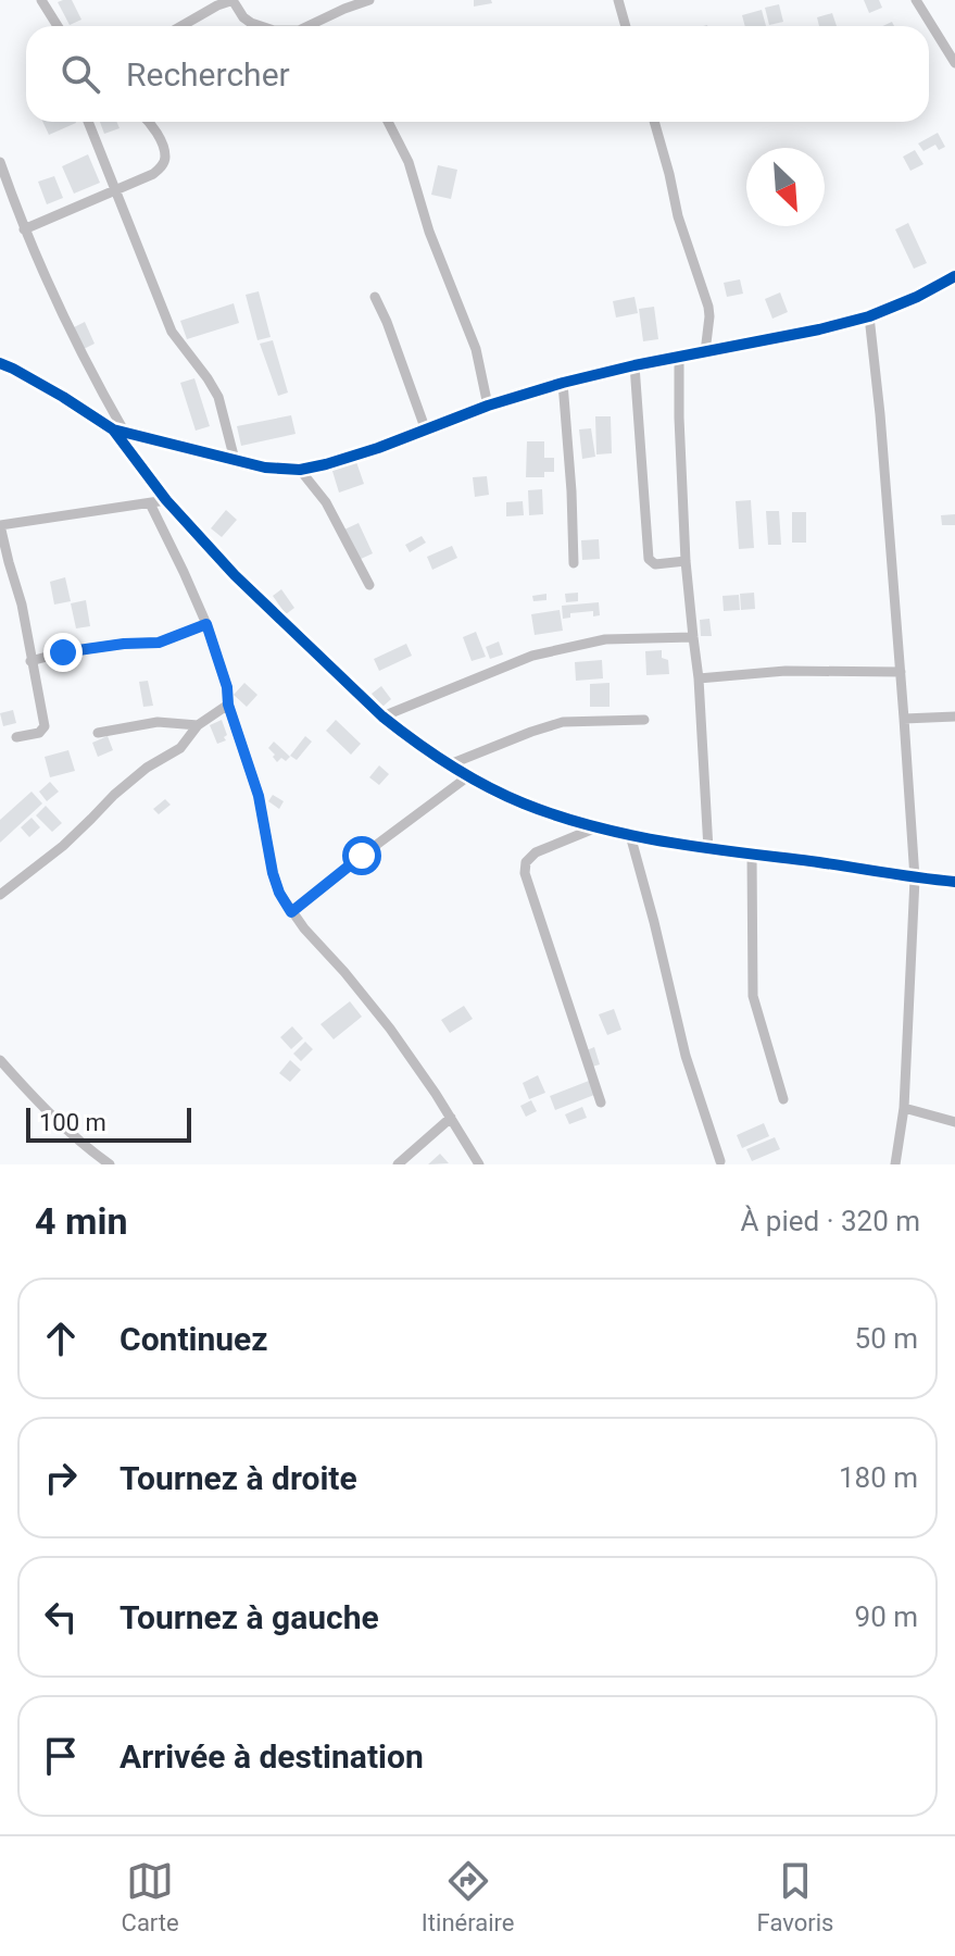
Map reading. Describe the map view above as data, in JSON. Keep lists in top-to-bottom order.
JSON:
{
  "scale_bar": "100 m",
  "north": "bottom right",
  "page": {
    "search": "Rechercher",
    "scale": "100 m",
    "heading": ["4 min", "À pied · 320 m"],
    "list": [
      ["Continuez", "50 m"],
      ["Tournez à droite", "180 m"],
      ["Tournez à gauche", "90 m"],
      "Arrivée à destination"
    ],
    "nav": ["Carte", "Itinéraire", "Favoris"]
  }
}
